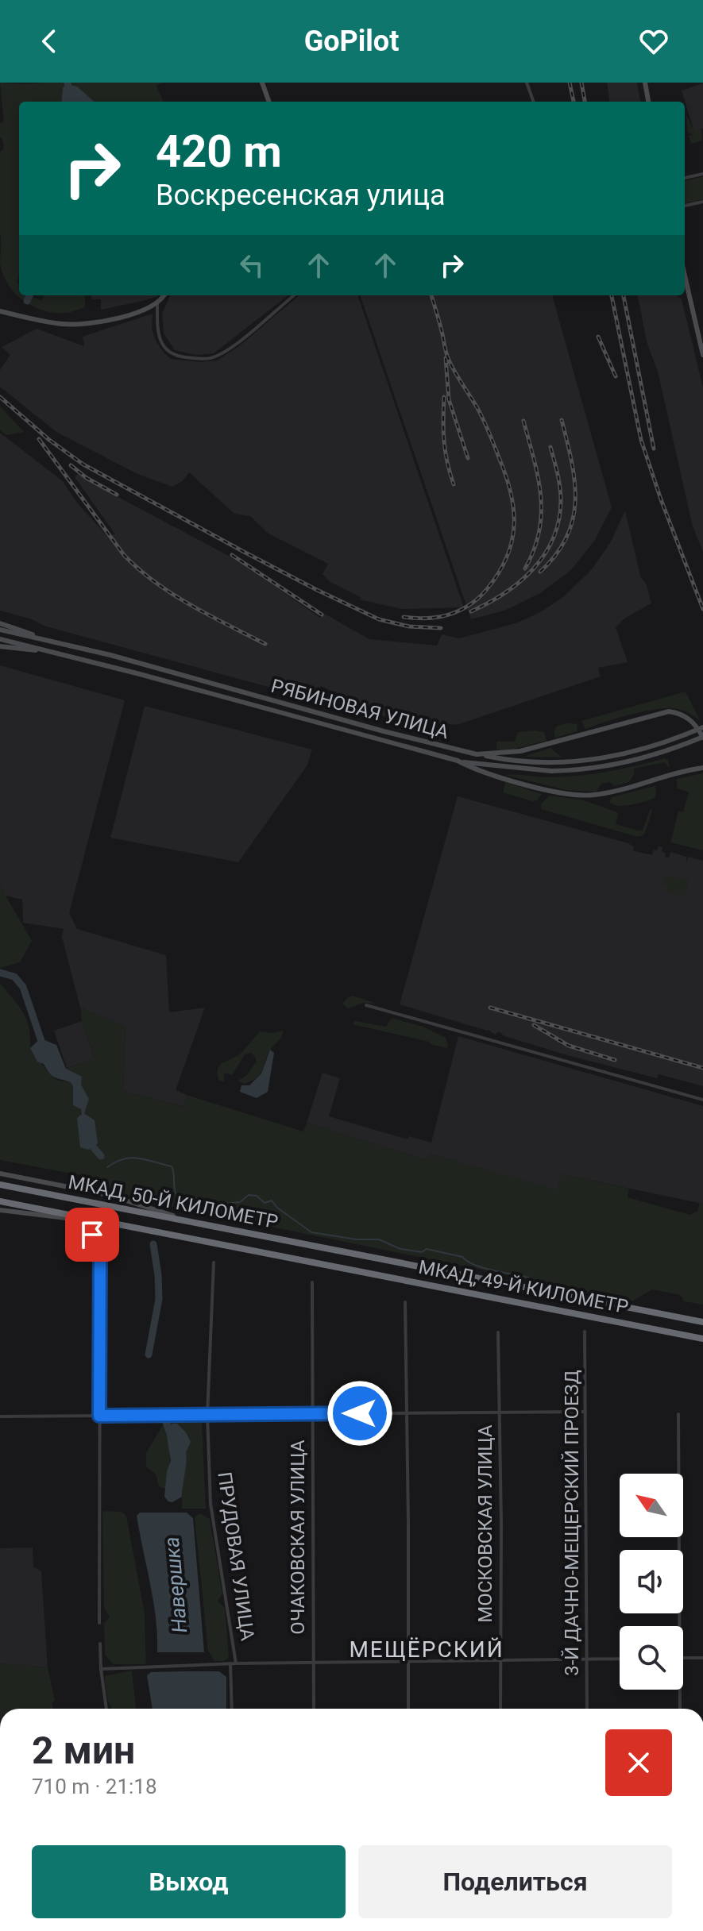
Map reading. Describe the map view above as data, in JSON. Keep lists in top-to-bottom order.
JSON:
{
  "streets": {
    "highway": ["МКАД, 50-Й КИЛОМЕТР", "МКАД, 49-Й КИЛОМЕТР"],
    "main road": ["РЯБИНОВАЯ УЛИЦА"],
    "street": [
      "3-Й ДАЧНО-МЕЩЕРСКИЙ ПРОЕЗД",
      "МОСКОВСКАЯ УЛИЦА",
      "ОЧАКОВСКАЯ УЛИЦА",
      "ПРУДОВАЯ УЛИЦА"
    ]
  },
  "crossings": [
    ["МКАД, 50-Й КИЛОМЕТР", "МКАД, 49-Й КИЛОМЕТР"]
  ],
  "districts": ["МЕЩЁРСКИЙ"],
  "water": ["Навершка"],
  "north": "top left",
  "page": {
    "header": "GoPilot",
    "turn": ["420 m", "Воскресенская улица"],
    "heading": ["2 мин", "710 m · 21:18"],
    "buttons": ["Выход", "Поделиться"]
  }
}
